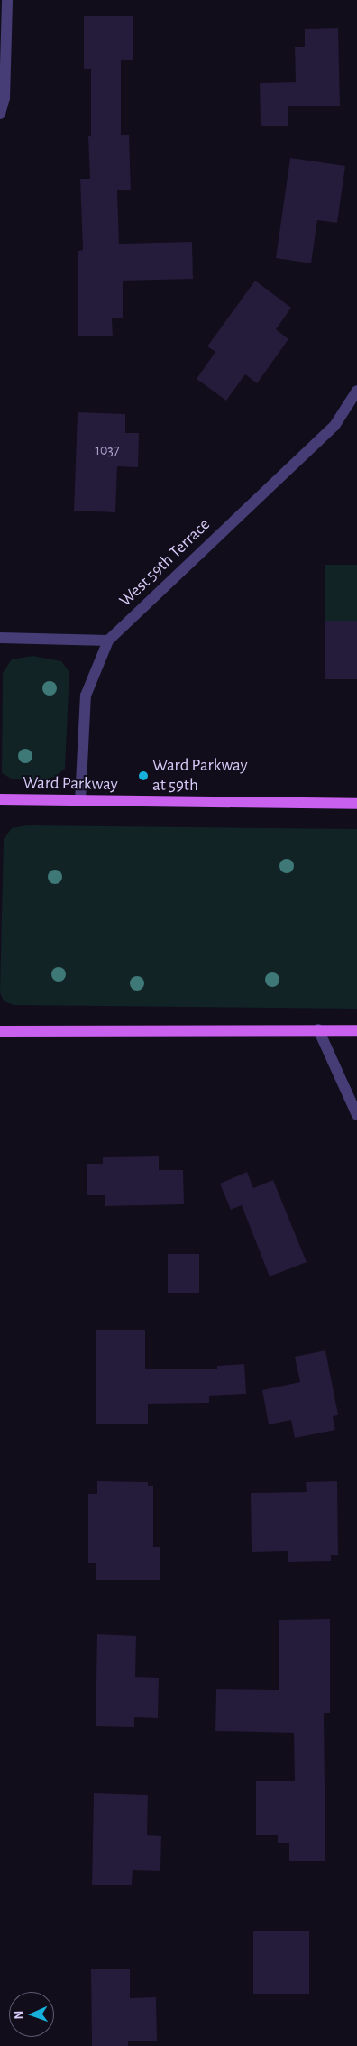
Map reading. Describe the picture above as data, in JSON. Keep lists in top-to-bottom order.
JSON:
{
  "streets": {
    "main road": ["Ward Parkway"],
    "street": ["West 59th Terrace"]
  },
  "crossings": [
    ["West 59th Terrace", "Ward Parkway"]
  ],
  "places": ["Ward Parkway at 59th"],
  "house_numbers": ["1037"],
  "north": "left"
}
